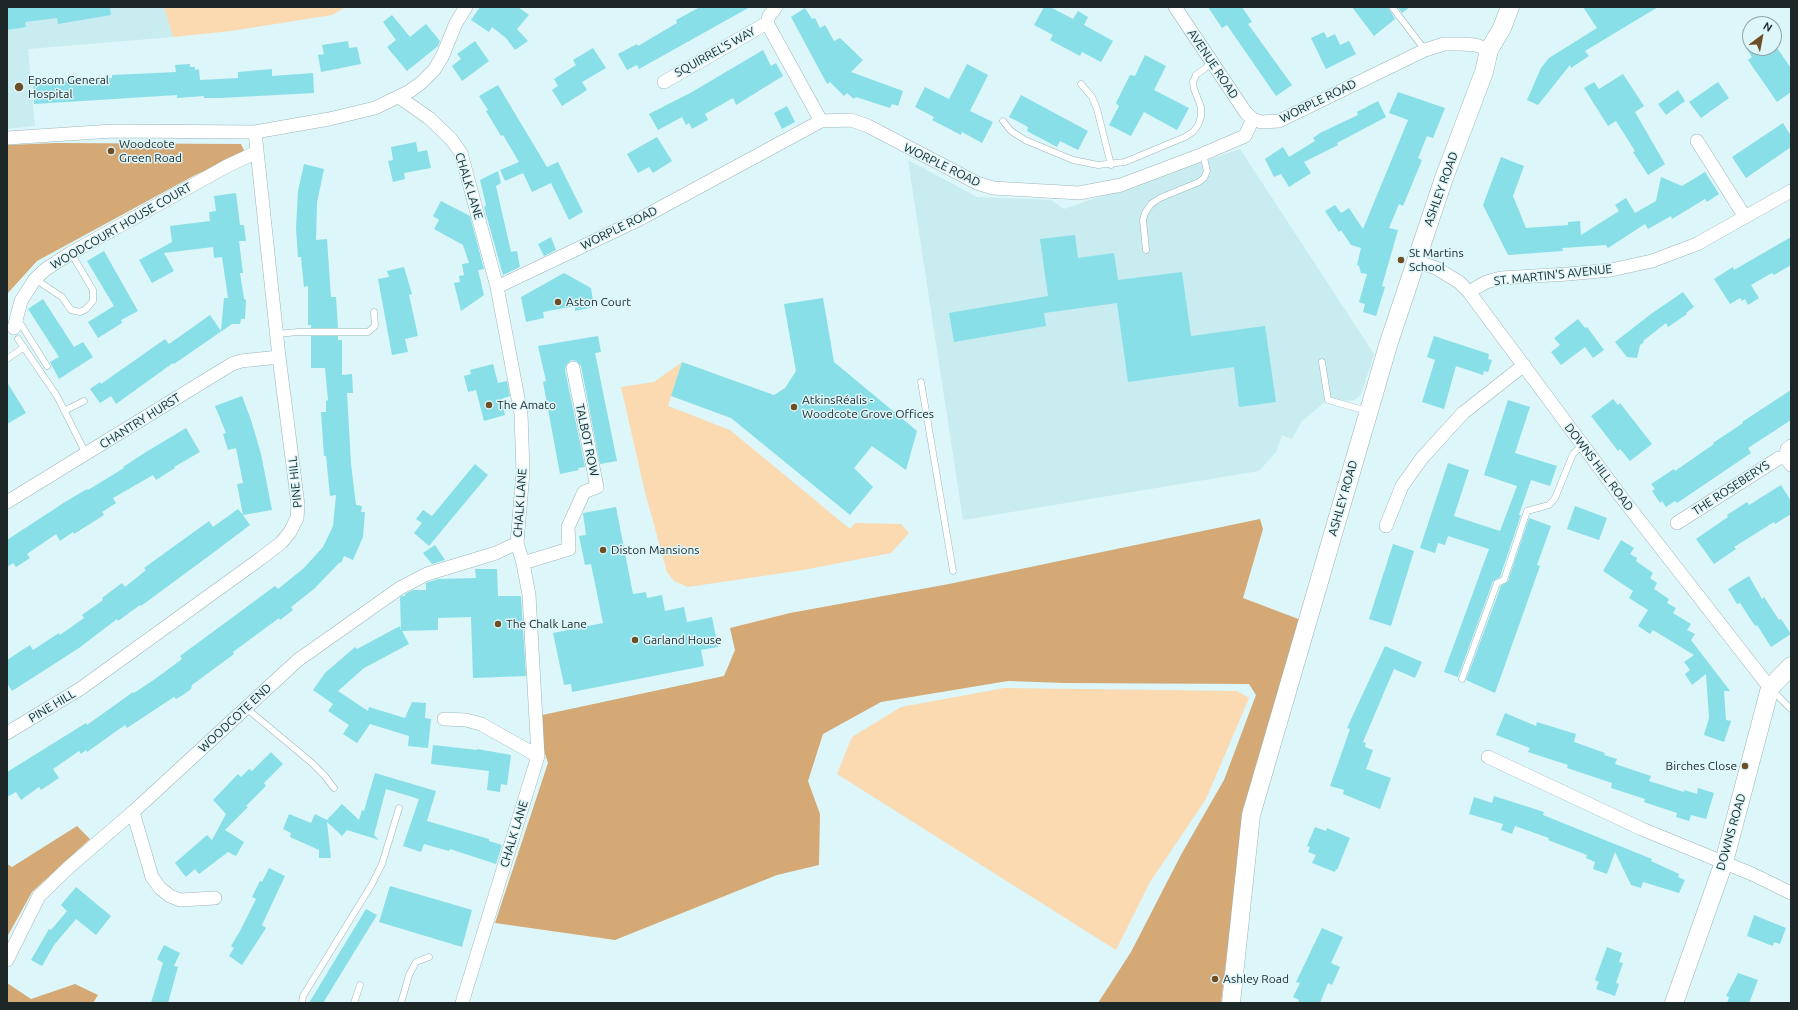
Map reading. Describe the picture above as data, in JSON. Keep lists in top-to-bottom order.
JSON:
{
  "streets": {
    "main road": ["ASHLEY ROAD", "DOWNS ROAD"],
    "street": [
      "SQUIRREL'S WAY",
      "AVENUE ROAD",
      "WORPLE ROAD",
      "CHALK LANE",
      "WOODCOURT HOUSE COURT",
      "ST. MARTIN'S AVENUE",
      "CHANTRY HURST",
      "TALBOT ROW",
      "DOWNS HILL ROAD",
      "PINE HILL",
      "THE ROSEBERYS",
      "WOODCOTE END"
    ]
  },
  "crossings": [
    ["SQUIRREL'S WAY", "WORPLE ROAD"],
    ["AVENUE ROAD", "WORPLE ROAD"],
    ["WORPLE ROAD", "CHALK LANE"],
    ["WORPLE ROAD", "ASHLEY ROAD"],
    ["CHALK LANE", "TALBOT ROW"],
    ["CHALK LANE", "WOODCOTE END"],
    ["ASHLEY ROAD", "DOWNS HILL ROAD"],
    ["WOODCOURT HOUSE COURT", "PINE HILL"],
    ["ST. MARTIN'S AVENUE", "DOWNS HILL ROAD"],
    ["CHANTRY HURST", "PINE HILL"],
    ["DOWNS HILL ROAD", "DOWNS ROAD"]
  ],
  "places": [
    "Epsom General Hospital",
    "Woodcote Green Road",
    "St Martins School",
    "Aston Court",
    "The Amato",
    "AtkinsRéalis - Woodcote Grove Offices",
    "Diston Mansions",
    "The Chalk Lane",
    "Garland House",
    "Birches Close",
    "Ashley Road"
  ],
  "north": "top right"
}
